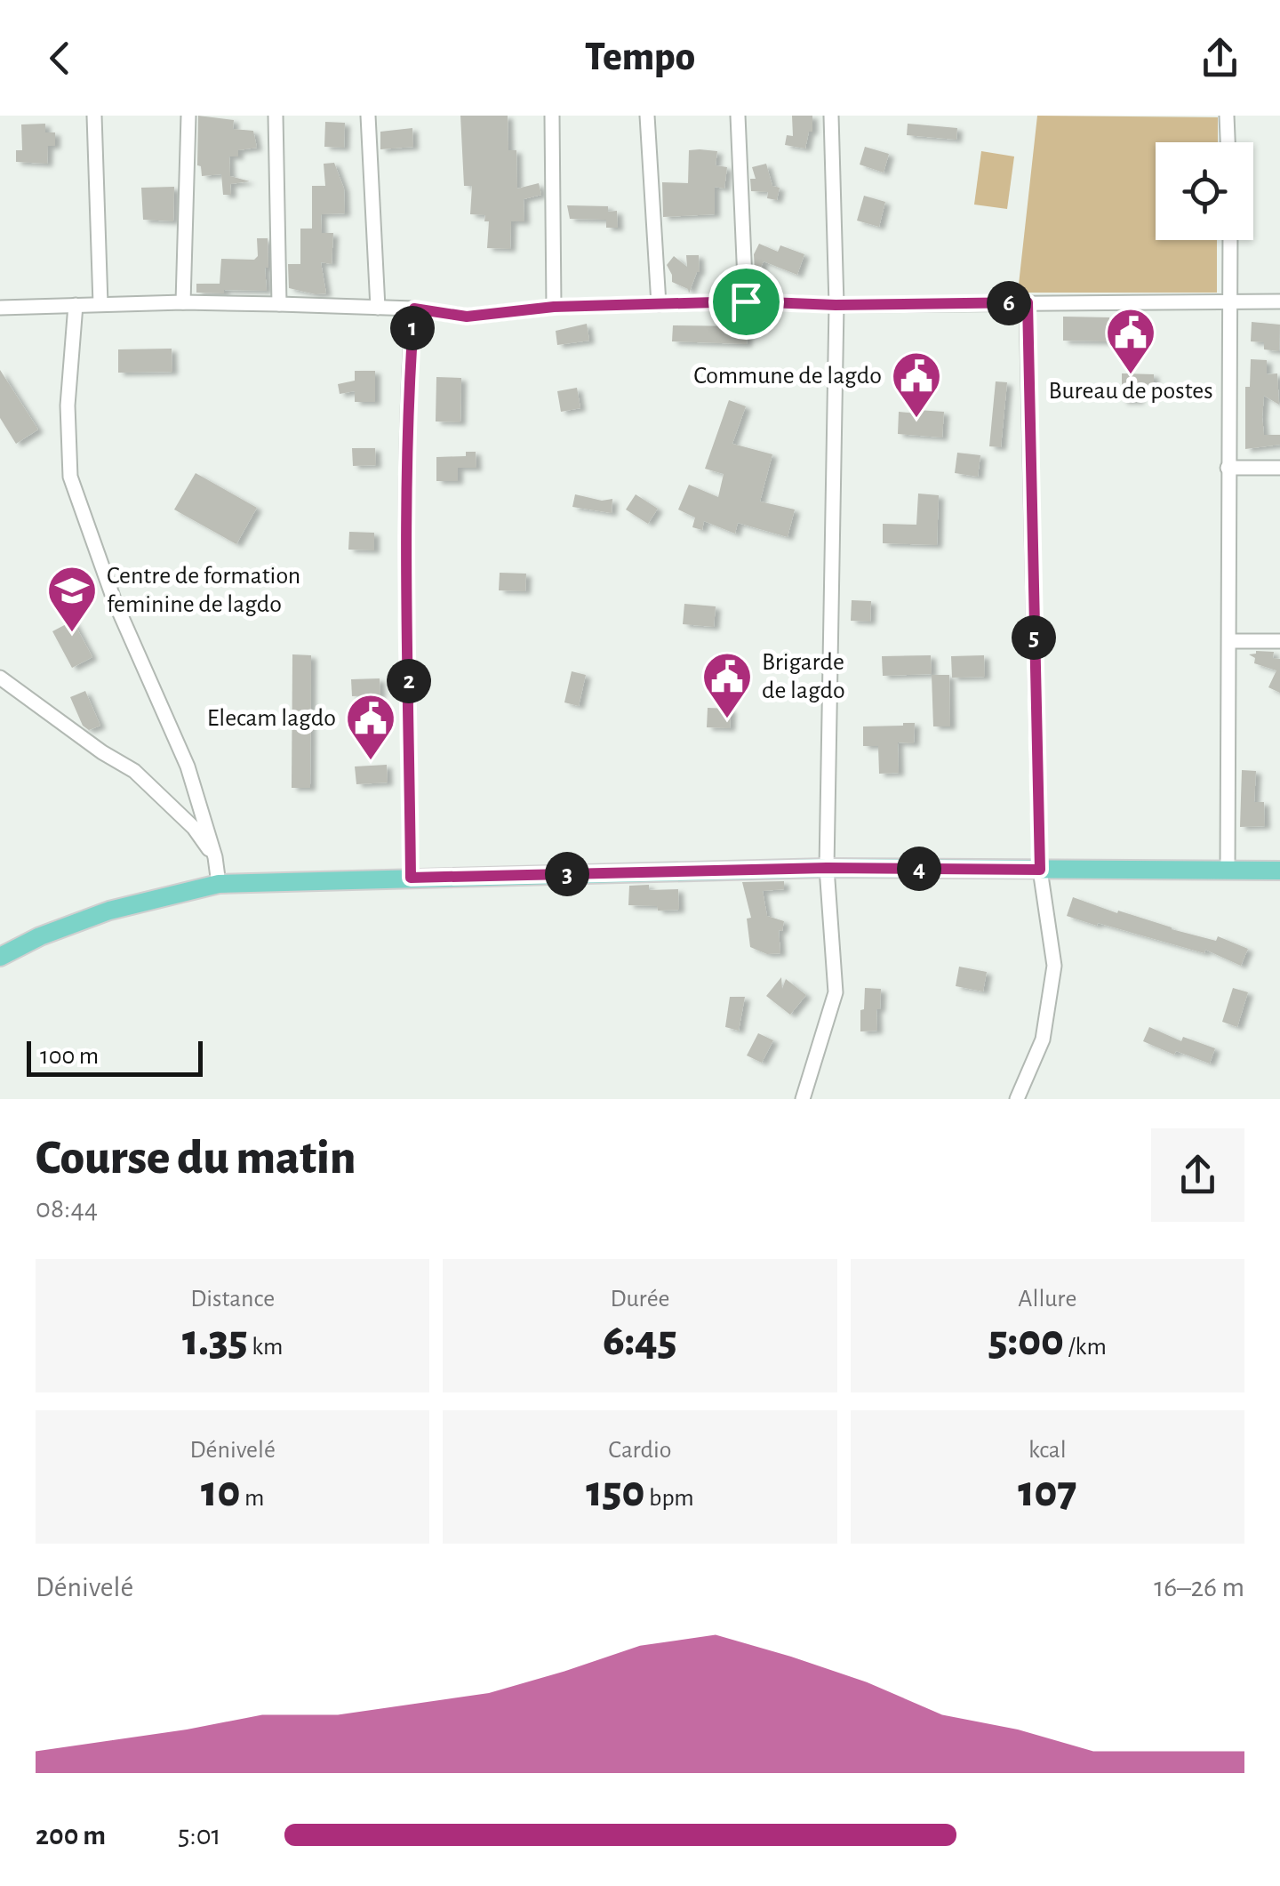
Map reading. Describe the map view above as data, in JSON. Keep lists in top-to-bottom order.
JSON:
{
  "places": {
    "public building": [
      "Bureau de postes",
      "Commune de lagdo",
      "Brigarde de lagdo",
      "Elecam lagdo"
    ],
    "school or university": ["Centre de formation feminine de lagdo"]
  },
  "scale_bar": "100 m",
  "page": {
    "header": "Tempo",
    "pins": [
      "6",
      "1",
      "5",
      "2",
      "4",
      "3"
    ],
    "scale": "100 m",
    "heading": ["Course du matin", "08:44"],
    "stats": [
      ["Distance", "1.35 km"],
      ["Durée", "6:45"],
      ["Allure", "5:00 /km"],
      ["Dénivelé", "10 m"],
      ["Cardio", "150 bpm"],
      ["kcal", "107"]
    ],
    "chart": ["Dénivelé", "16–26 m"],
    "list": [
      {
        "name": "200 m",
        "note": "5:01"
      }
    ]
  }
}
